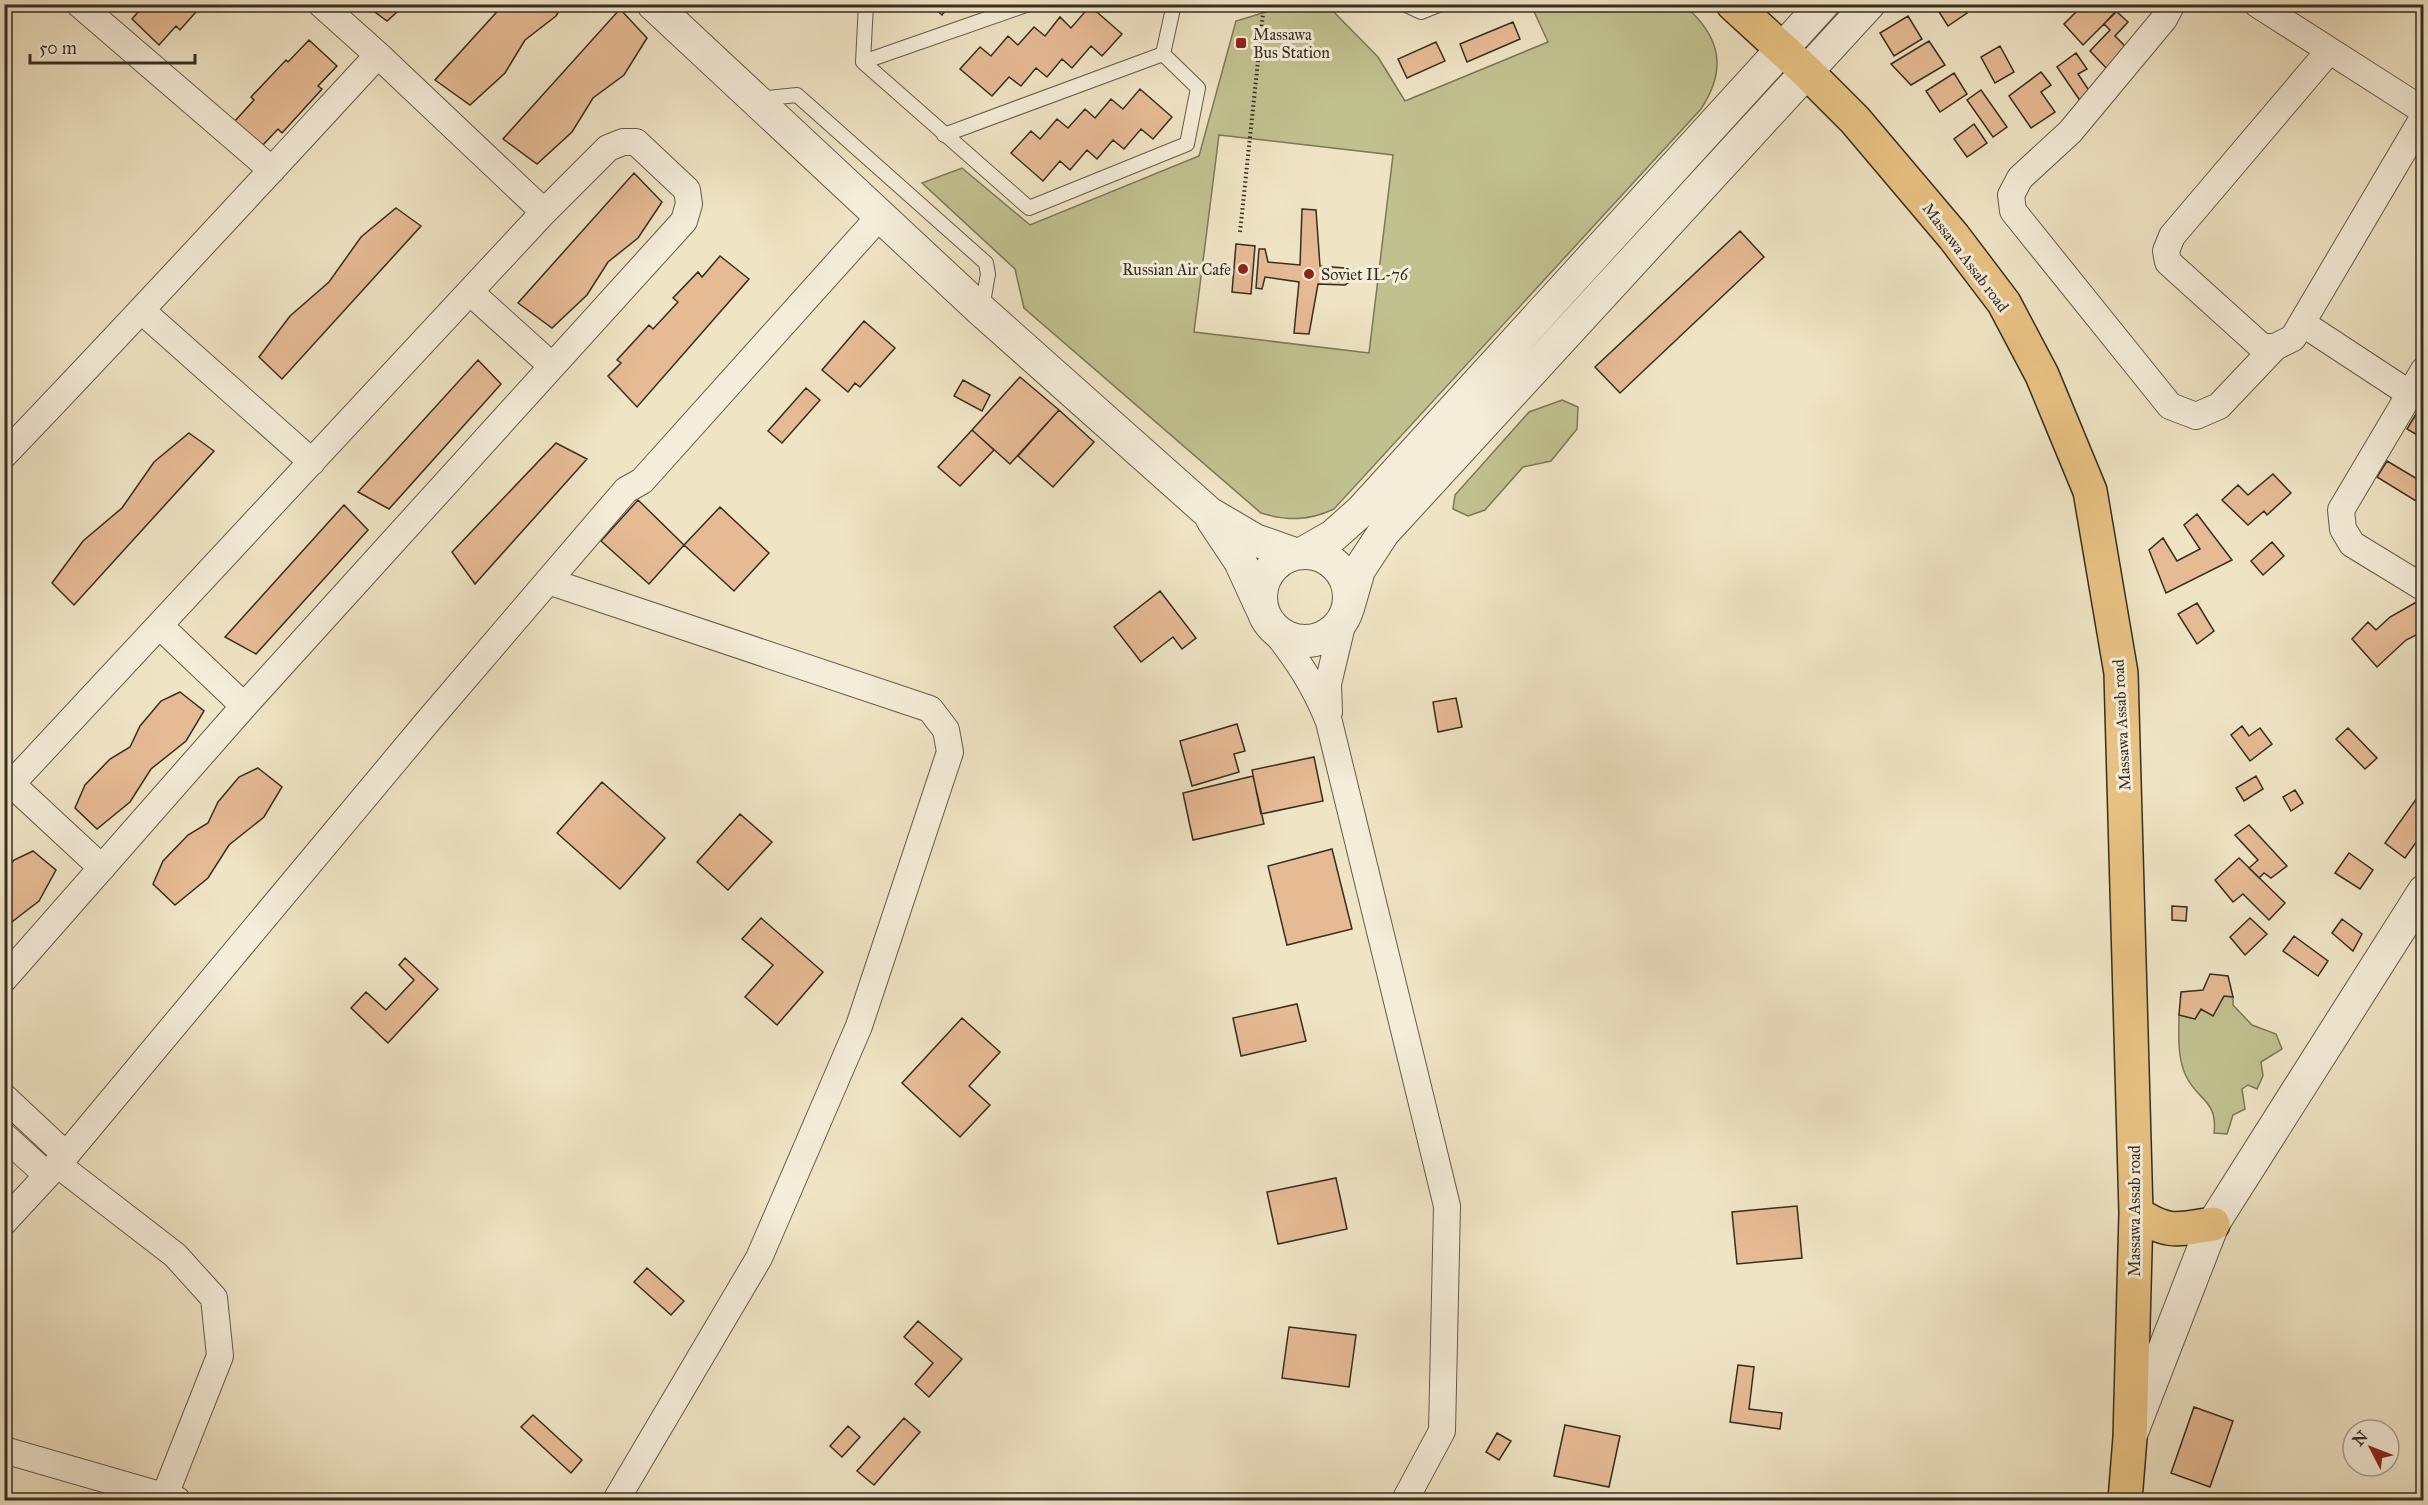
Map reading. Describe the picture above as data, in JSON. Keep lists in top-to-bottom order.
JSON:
{
  "streets": {
    "highway": ["Massawa Assab road"]
  },
  "places": {
    "transit": ["Massawa Bus Station"],
    "other": ["Russian Air Cafe", "Soviet IL-76"]
  },
  "scale_bar": "50 m",
  "north": "top left"
}
